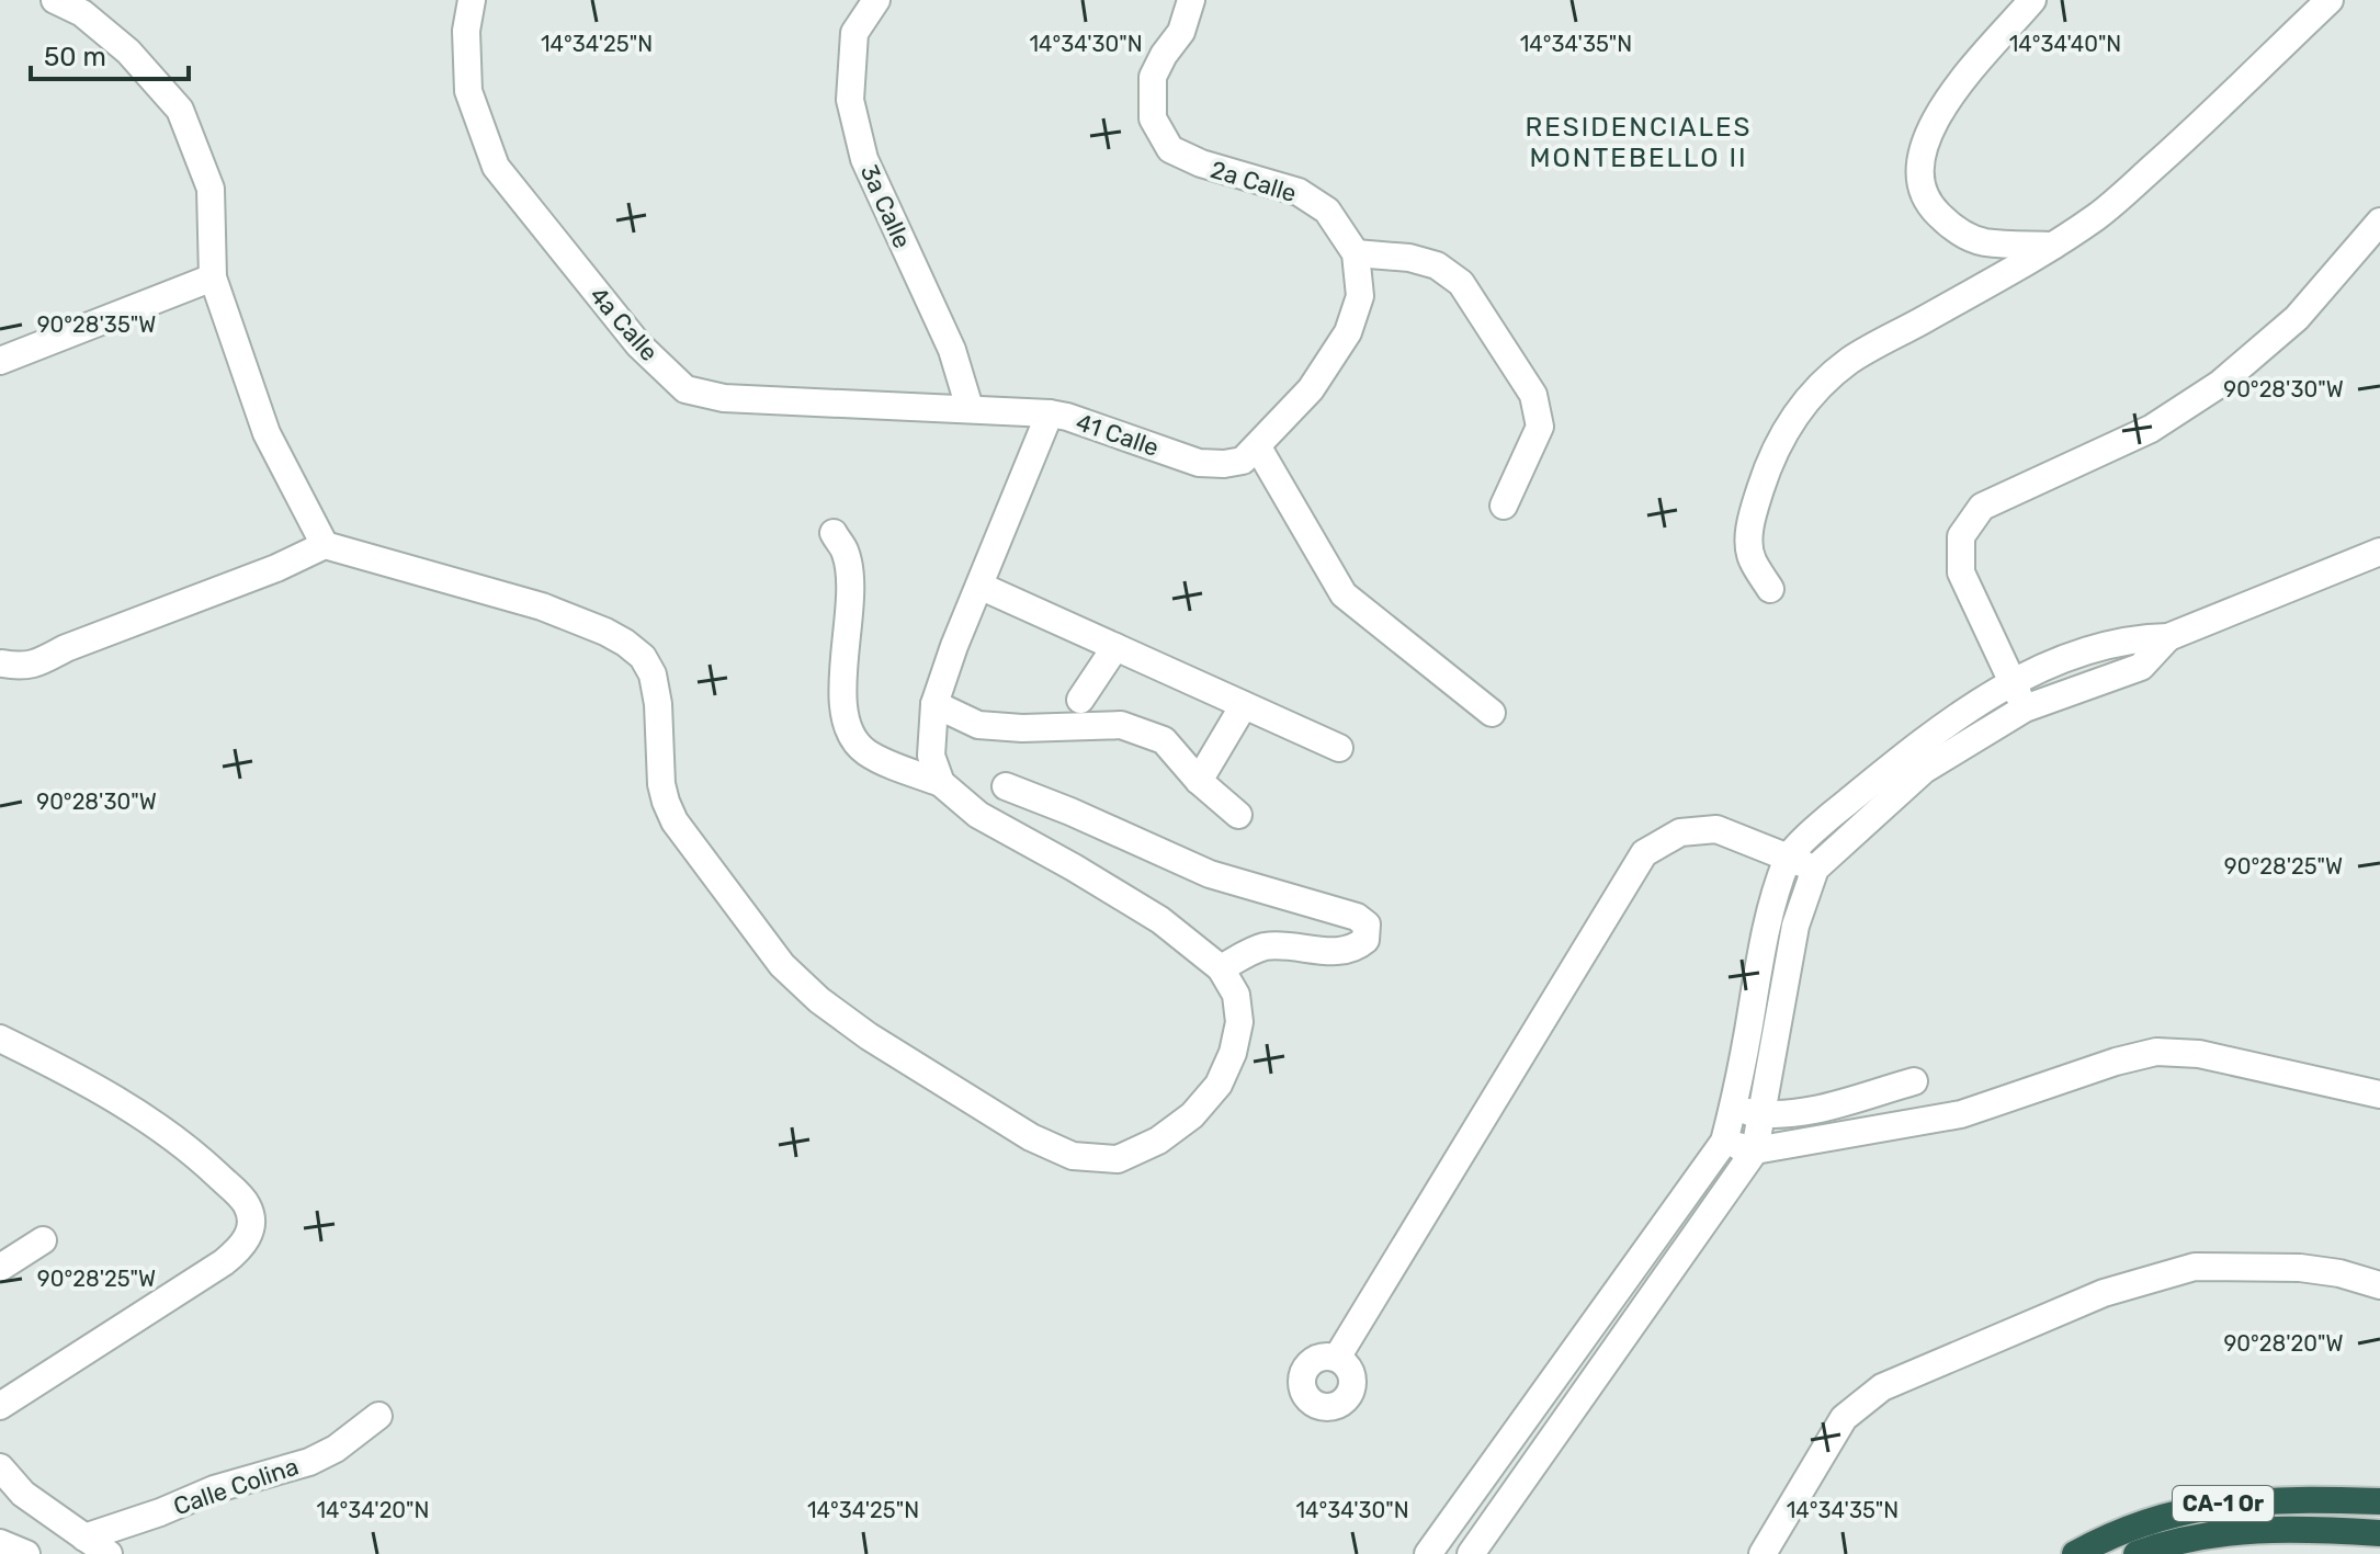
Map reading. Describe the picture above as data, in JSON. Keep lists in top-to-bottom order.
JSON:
{
  "streets": {
    "highway": ["CA-1 Or"],
    "street": [
      "2a Calle",
      "3a Calle",
      "4a Calle",
      "41 Calle",
      "Calle Colina"
    ]
  },
  "crossings": [
    ["2a Calle", "41 Calle"],
    ["3a Calle", "4a Calle"],
    ["3a Calle", "41 Calle"],
    ["4a Calle", "41 Calle"]
  ],
  "districts": ["RESIDENCIALES MONTEBELLO II"],
  "scale_bar": "50 m",
  "coordinates": [
    "14°34'25\"N",
    "14°34'30\"N",
    "14°34'35\"N",
    "14°34'40\"N",
    "90°28'35\"W",
    "90°28'30\"W",
    "90°28'25\"W",
    "90°28'20\"W",
    "14°34'20\"N"
  ]
}
